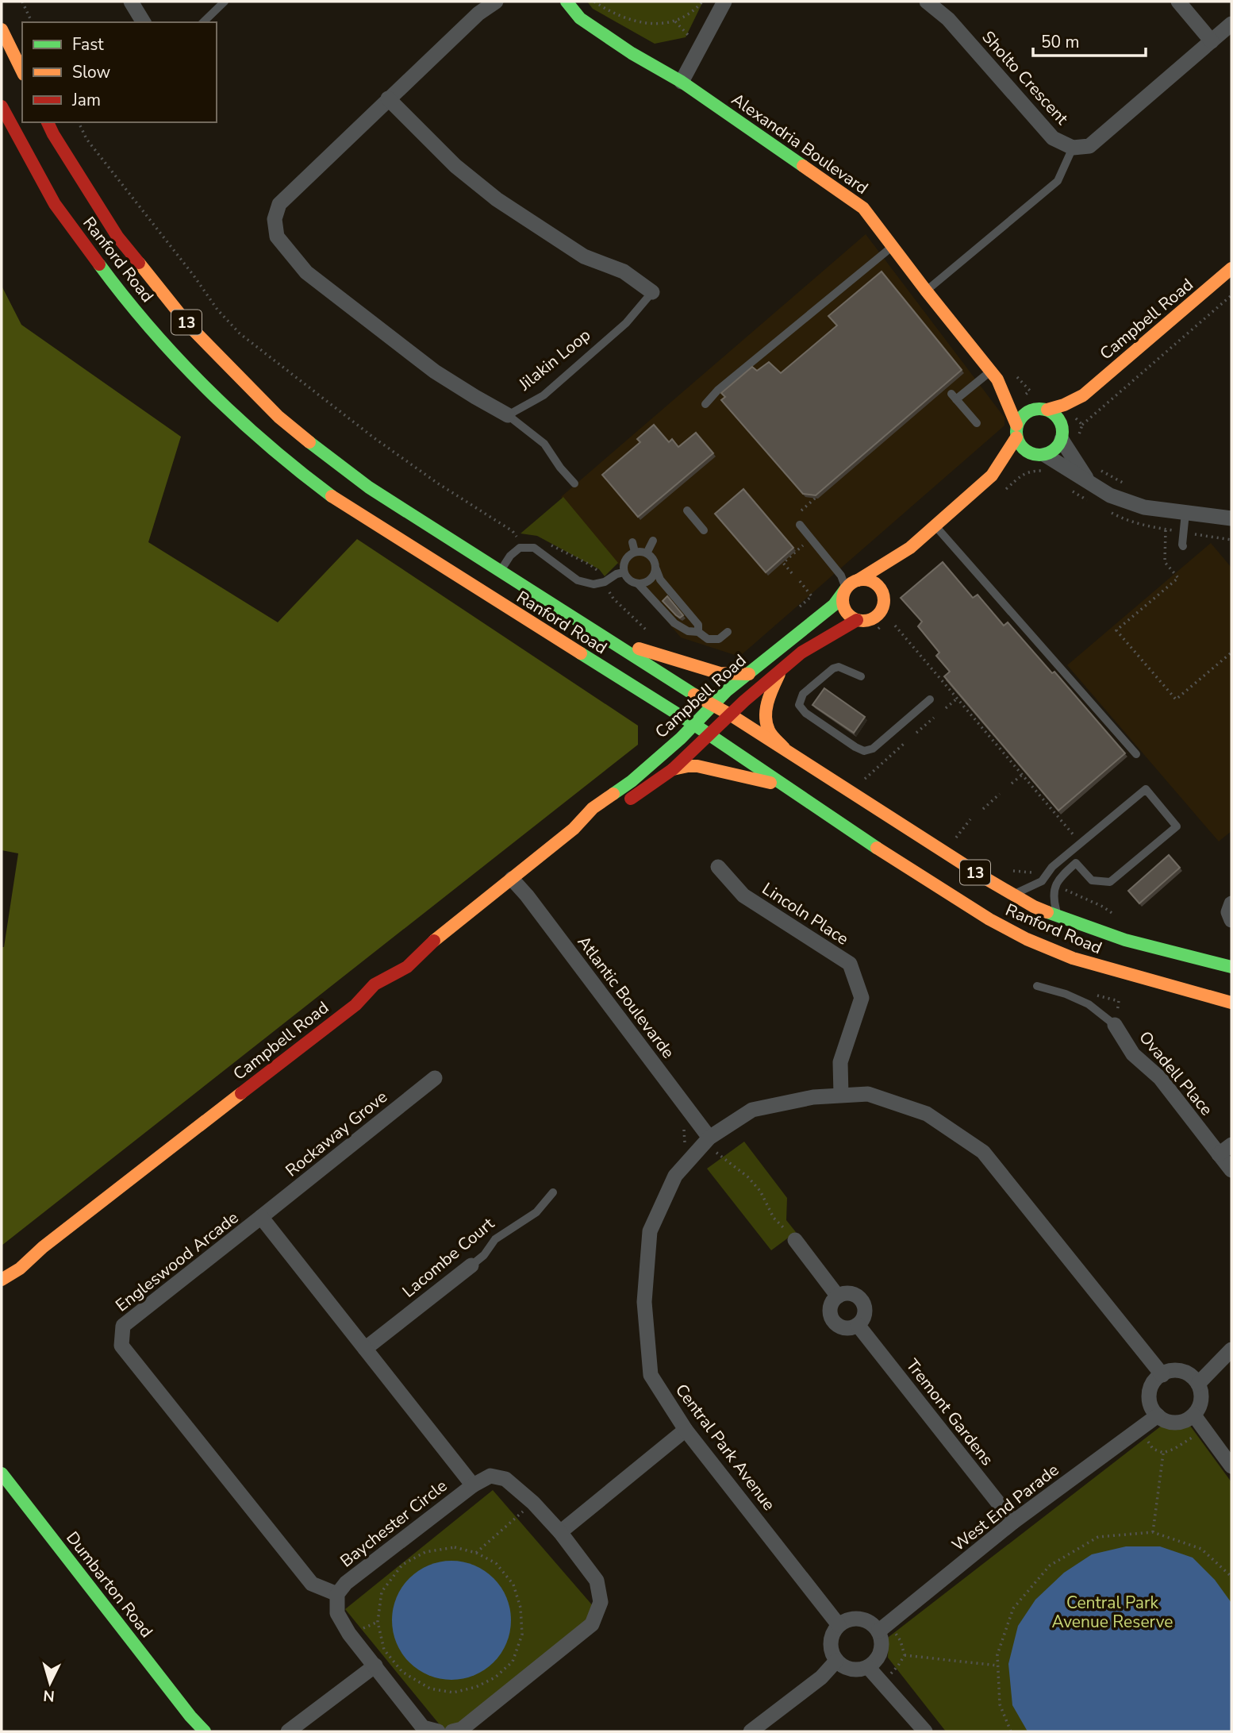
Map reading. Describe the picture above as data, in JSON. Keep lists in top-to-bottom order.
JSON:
{
  "streets": {
    "street": [
      "Sholto Crescent",
      "Alexandria Boulevard",
      "Ranford Road",
      "Campbell Road",
      "13",
      "Jilakin Loop",
      "Lincoln Place",
      "Atlantic Boulevarde",
      "Ovadell Place",
      "Rockaway Grove",
      "Lacombe Court",
      "Engleswood Arcade",
      "Tremont Gardens",
      "Central Park Avenue",
      "West End Parade",
      "Baychester Circle",
      "Dumbarton Road"
    ]
  },
  "crossings": [
    ["Alexandria Boulevard", "Campbell Road"],
    ["Ranford Road", "Campbell Road"],
    ["Campbell Road", "Atlantic Boulevarde"],
    ["Lincoln Place", "Central Park Avenue"],
    ["Atlantic Boulevarde", "Central Park Avenue"],
    ["Rockaway Grove", "Engleswood Arcade"],
    ["Lacombe Court", "Engleswood Arcade"],
    ["Engleswood Arcade", "Baychester Circle"],
    ["Tremont Gardens", "West End Parade"],
    ["Central Park Avenue", "West End Parade"]
  ],
  "parks": ["Central Park Avenue Reserve"],
  "legend": ["Fast", "Slow", "Jam"],
  "scale_bar": "50 m",
  "north": "bottom"
}
